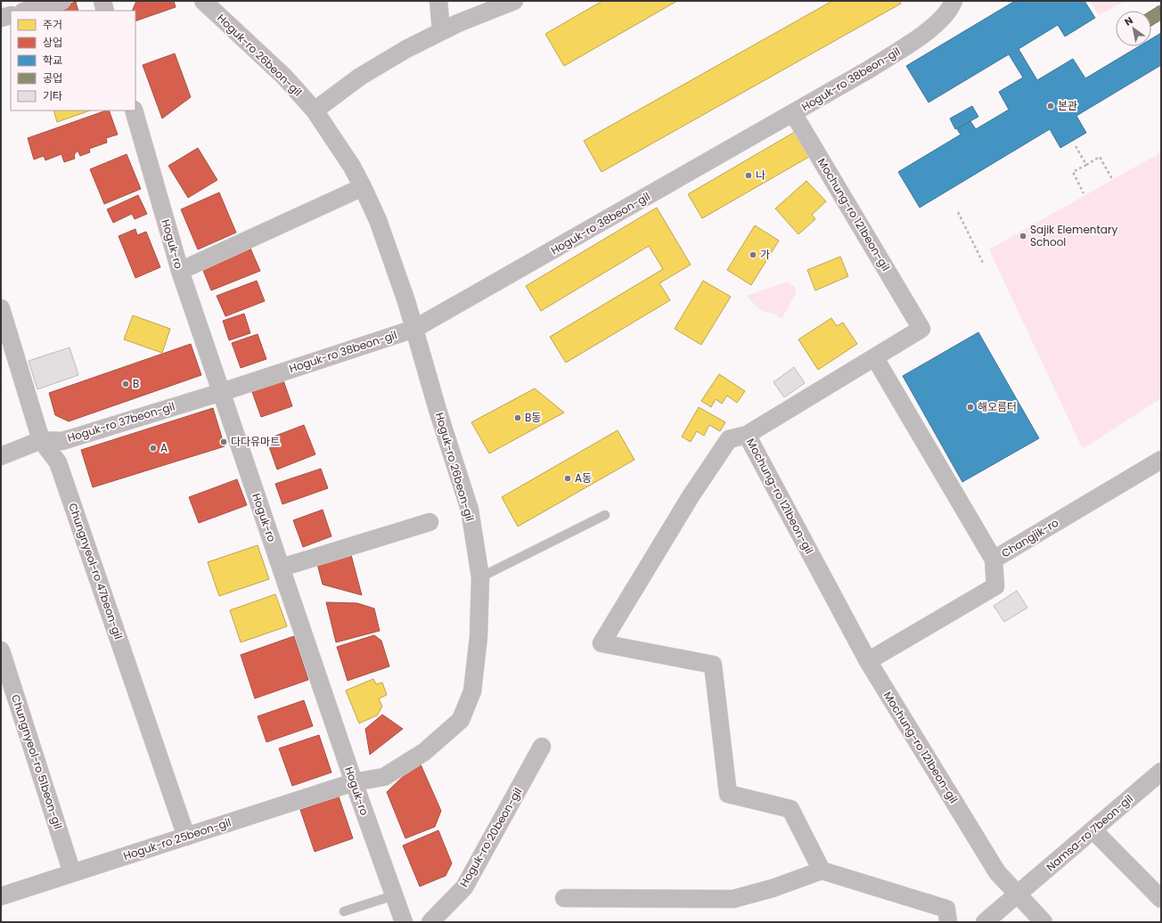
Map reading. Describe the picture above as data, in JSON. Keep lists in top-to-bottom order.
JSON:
{
  "streets": {
    "street": [
      "Hoguk-ro 26beon-gil",
      "Hoguk-ro 38beon-gil",
      "Mochung-ro 121beon-gil",
      "Hoguk-ro",
      "Hoguk-ro 37beon-gil",
      "Changjik-ro",
      "Chungnyeol-ro 47beon-gil",
      "Chungnyeol-ro 51beon-gil",
      "Namsa-ro 7beon-gil",
      "Hoguk-ro 20beon-gil",
      "Hoguk-ro 25beon-gil"
    ]
  },
  "crossings": [
    ["Hoguk-ro 26beon-gil", "Hoguk-ro 38beon-gil"],
    ["Hoguk-ro 26beon-gil", "Hoguk-ro"],
    ["Hoguk-ro 26beon-gil", "Hoguk-ro 25beon-gil"],
    ["Hoguk-ro 38beon-gil", "Mochung-ro 121beon-gil"],
    ["Hoguk-ro 38beon-gil", "Hoguk-ro"],
    ["Hoguk-ro 38beon-gil", "Hoguk-ro 37beon-gil"],
    ["Mochung-ro 121beon-gil", "Changjik-ro"],
    ["Mochung-ro 121beon-gil", "Namsa-ro 7beon-gil"],
    ["Hoguk-ro", "Hoguk-ro 37beon-gil"],
    ["Hoguk-ro", "Hoguk-ro 25beon-gil"],
    ["Hoguk-ro 37beon-gil", "Chungnyeol-ro 47beon-gil"],
    ["Chungnyeol-ro 47beon-gil", "Hoguk-ro 25beon-gil"],
    ["Chungnyeol-ro 51beon-gil", "Hoguk-ro 25beon-gil"]
  ],
  "places": [
    "본관",
    "나",
    "Sajik Elementary School",
    "가",
    "B",
    "해오름터",
    "B동",
    "다다유마트",
    "A",
    "A동"
  ],
  "legend": [
    "주거",
    "상업",
    "학교",
    "공업",
    "기타"
  ],
  "north": "top left"
}
